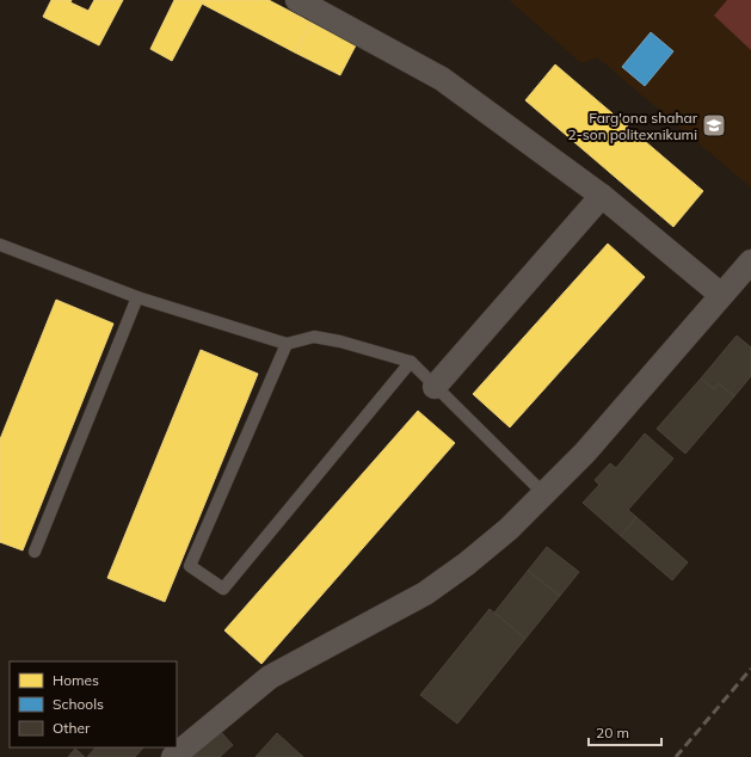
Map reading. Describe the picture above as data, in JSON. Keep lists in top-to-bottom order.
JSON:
{
  "places": {
    "school or university": ["Farg'ona shahar 2-son politexnikumi"]
  },
  "legend": ["Homes", "Schools", "Other"],
  "scale_bar": "20 m"
}
